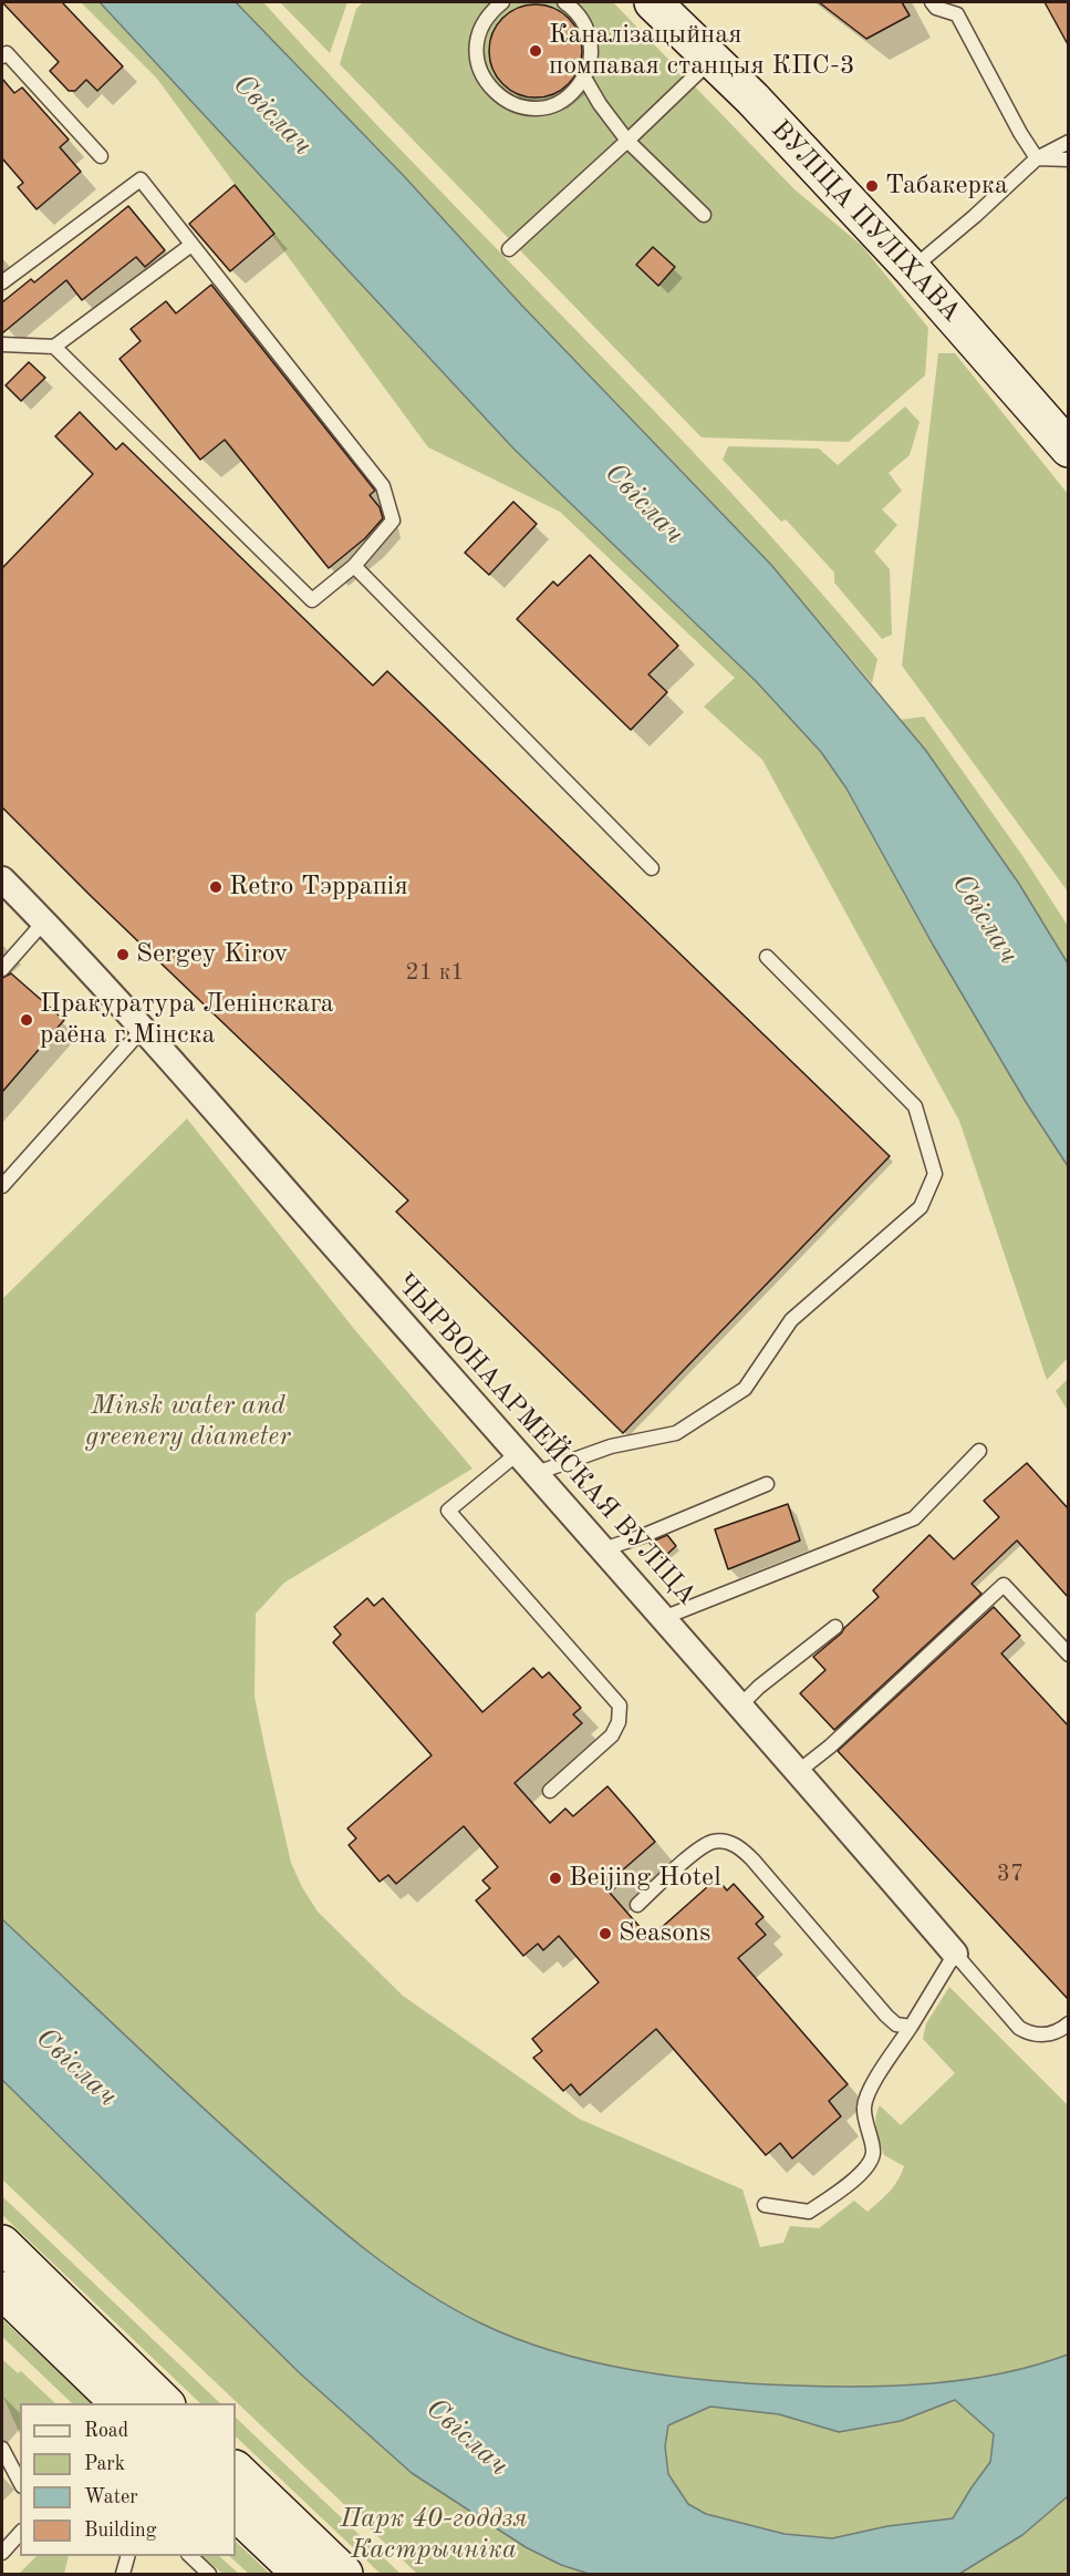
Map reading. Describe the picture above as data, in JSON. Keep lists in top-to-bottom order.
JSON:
{
  "streets": {
    "main road": ["ВУЛІЦА ПУЛІХАВА"],
    "street": ["ЧЫРВОНААРМЕЙСКАЯ ВУЛІЦА"]
  },
  "water": ["Свіслач"],
  "parks": ["Minsk water and greenery diameter", "Парк 40-годдзя Кастрычніка"],
  "places": [
    "Каналізацыйная помпавая станцыя КПС-3",
    "Табакерка",
    "Retro Тэррапія",
    "Sergey Kirov",
    "Пракуратура Ленінскага раёна г.Мінска",
    "Beijing Hotel",
    "Seasons"
  ],
  "house_numbers": ["21 к1", "37"],
  "legend": [
    "Road",
    "Park",
    "Water",
    "Building"
  ]
}
